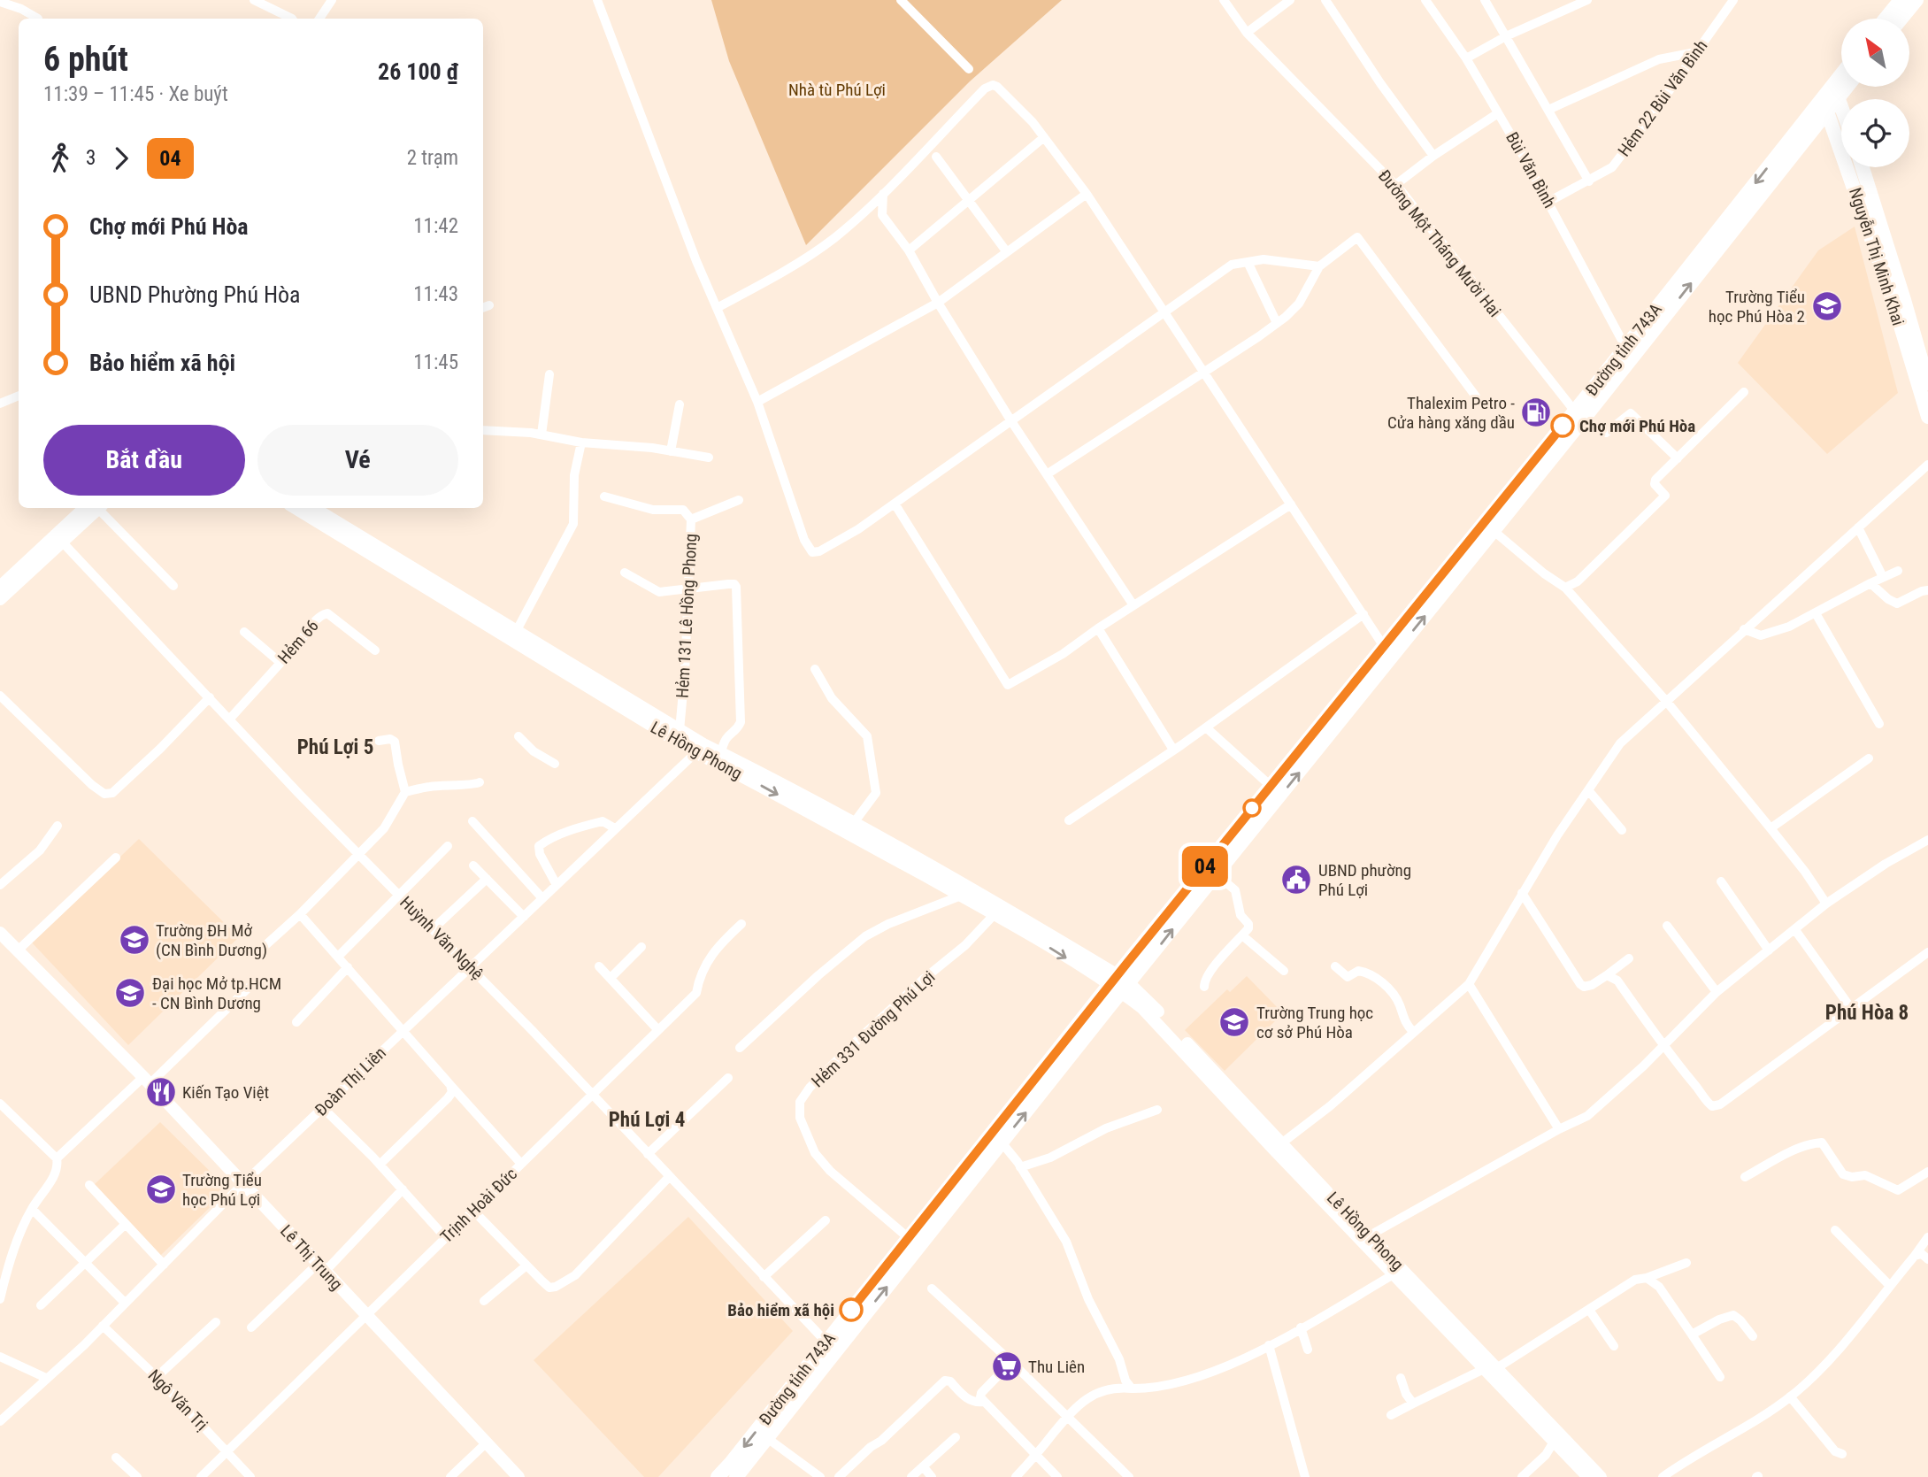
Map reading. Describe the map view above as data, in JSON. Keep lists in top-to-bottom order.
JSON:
{
  "streets": {
    "main road": ["Nguyễn Thị Minh Khai", "Đường tỉnh 743A"],
    "street": [
      "Hẻm 22 Bùi Văn Bình",
      "Bùi Văn Bình",
      "Đường Một Tháng Mười Hai",
      "Hẻm 131 Lê Hồng Phong",
      "Hẻm 66",
      "Lê Hồng Phong",
      "Huỳnh Văn Nghệ",
      "Hẻm 331 Đường Phú Lợi",
      "Đoàn Thị Liên",
      "Trịnh Hoài Đức",
      "Lê Thị Trung",
      "Ngô Văn Trị"
    ]
  },
  "crossings": [
    ["Hẻm 22 Bùi Văn Bình", "Bùi Văn Bình"],
    ["Bùi Văn Bình", "Đường tỉnh 743A"],
    ["Đường Một Tháng Mười Hai", "Đường tỉnh 743A"],
    ["Nguyễn Thị Minh Khai", "Đường tỉnh 743A"],
    ["Đường tỉnh 743A", "Lê Hồng Phong"],
    ["Đường tỉnh 743A", "Huỳnh Văn Nghệ"],
    ["Đường tỉnh 743A", "Hẻm 331 Đường Phú Lợi"],
    ["Hẻm 131 Lê Hồng Phong", "Lê Hồng Phong"],
    ["Hẻm 66", "Huỳnh Văn Nghệ"],
    ["Lê Hồng Phong", "Hẻm 331 Đường Phú Lợi"],
    ["Lê Hồng Phong", "Đoàn Thị Liên"],
    ["Huỳnh Văn Nghệ", "Đoàn Thị Liên"],
    ["Huỳnh Văn Nghệ", "Trịnh Hoài Đức"],
    ["Đoàn Thị Liên", "Lê Thị Trung"],
    ["Đoàn Thị Liên", "Ngô Văn Trị"],
    ["Trịnh Hoài Đức", "Lê Thị Trung"],
    ["Trịnh Hoài Đức", "Ngô Văn Trị"]
  ],
  "districts": ["Phú Lợi 5", "Phú Hòa 8", "Phú Lợi 4"],
  "parks": ["Nhà tù Phú Lợi"],
  "places": {
    "school or university": [
      "Trường Tiểu học Phú Hòa 2",
      "Trường ĐH Mở (CN Bình Dương)",
      "Đại học Mở tp.HCM - CN Bình Dương",
      "Trường Trung học cơ sở Phú Hòa",
      "Trường Tiểu học Phú Lợi"
    ],
    "fuel station": ["Thalexim Petro - Cửa hàng xăng dầu"],
    "other": ["Chợ mới Phú Hòa", "Bảo hiểm xã hội"],
    "public building": ["UBND phường Phú Lợi"],
    "restaurant": ["Kiến Tạo Việt"],
    "supermarket": ["Thu Liên"]
  },
  "lines": ["bus line 04"],
  "north": "top left",
  "page": {
    "on_map": "04",
    "heading": ["6 phút", "11:39 – 11:45 · Xe buýt", "26 100 ₫"],
    "legs": ["3", "04", "2 trạm"],
    "list": [
      {
        "name": "Chợ mới Phú Hòa",
        "value": "11:42"
      },
      {
        "name": "UBND Phường Phú Hòa",
        "value": "11:43"
      },
      {
        "name": "Bảo hiểm xã hội",
        "value": "11:45"
      }
    ],
    "buttons": ["Bắt đầu", "Vé"]
  }
}
